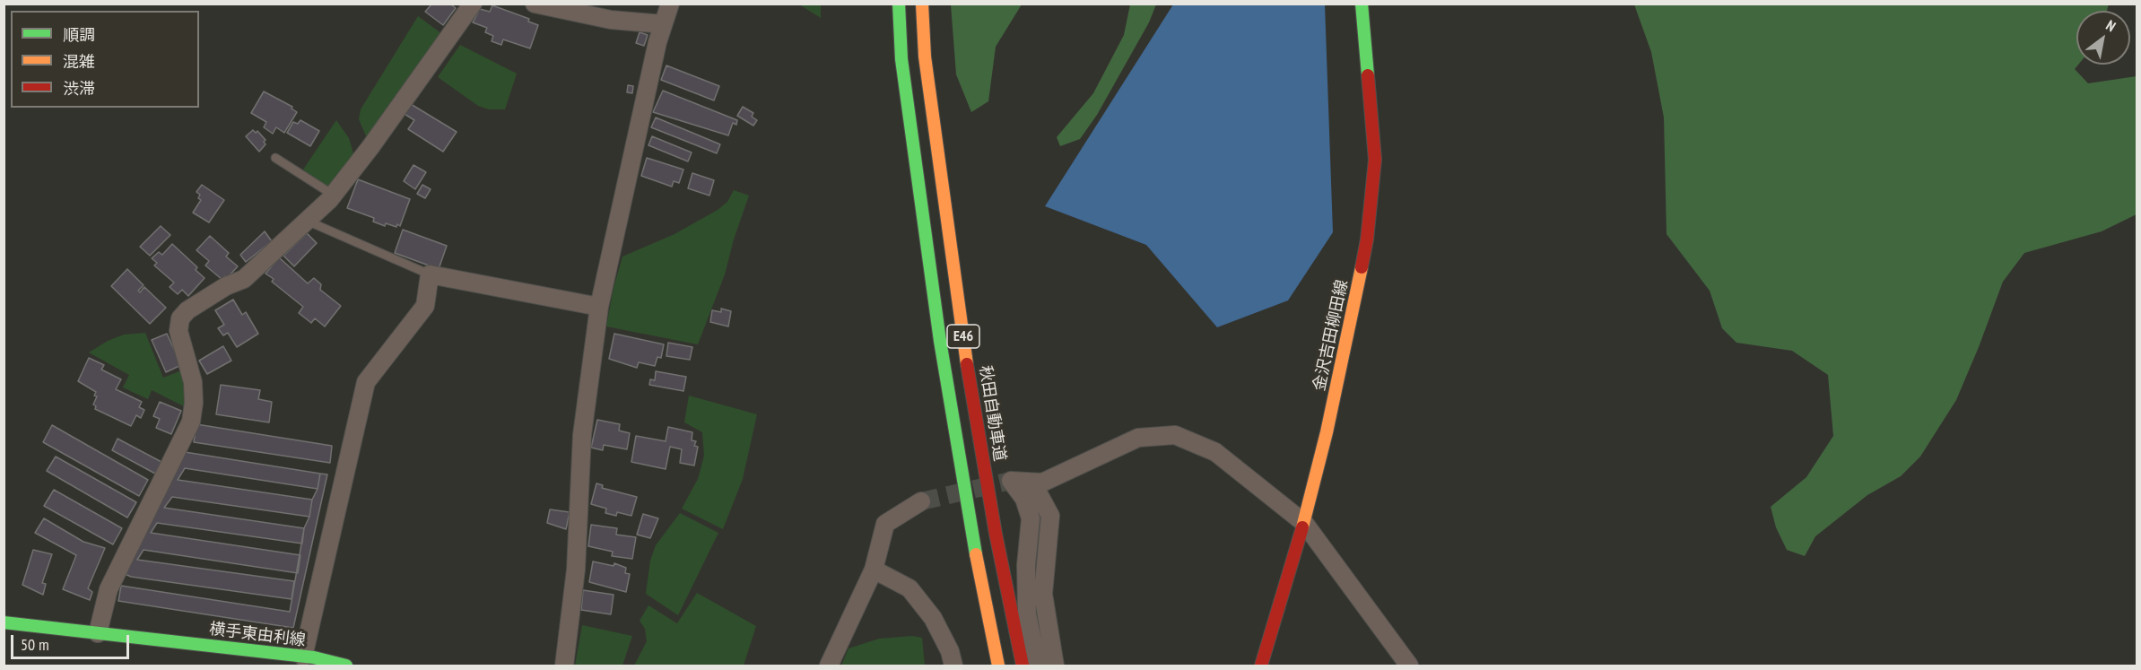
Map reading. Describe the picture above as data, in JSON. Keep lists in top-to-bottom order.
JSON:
{
  "streets": {
    "main road": [
      "金沢吉田柳田線",
      "E46",
      "秋田自動車道",
      "横手東由利線"
    ]
  },
  "legend": ["順調", "混雑", "渋滞"],
  "scale_bar": "50 m",
  "north": "top right"
}
